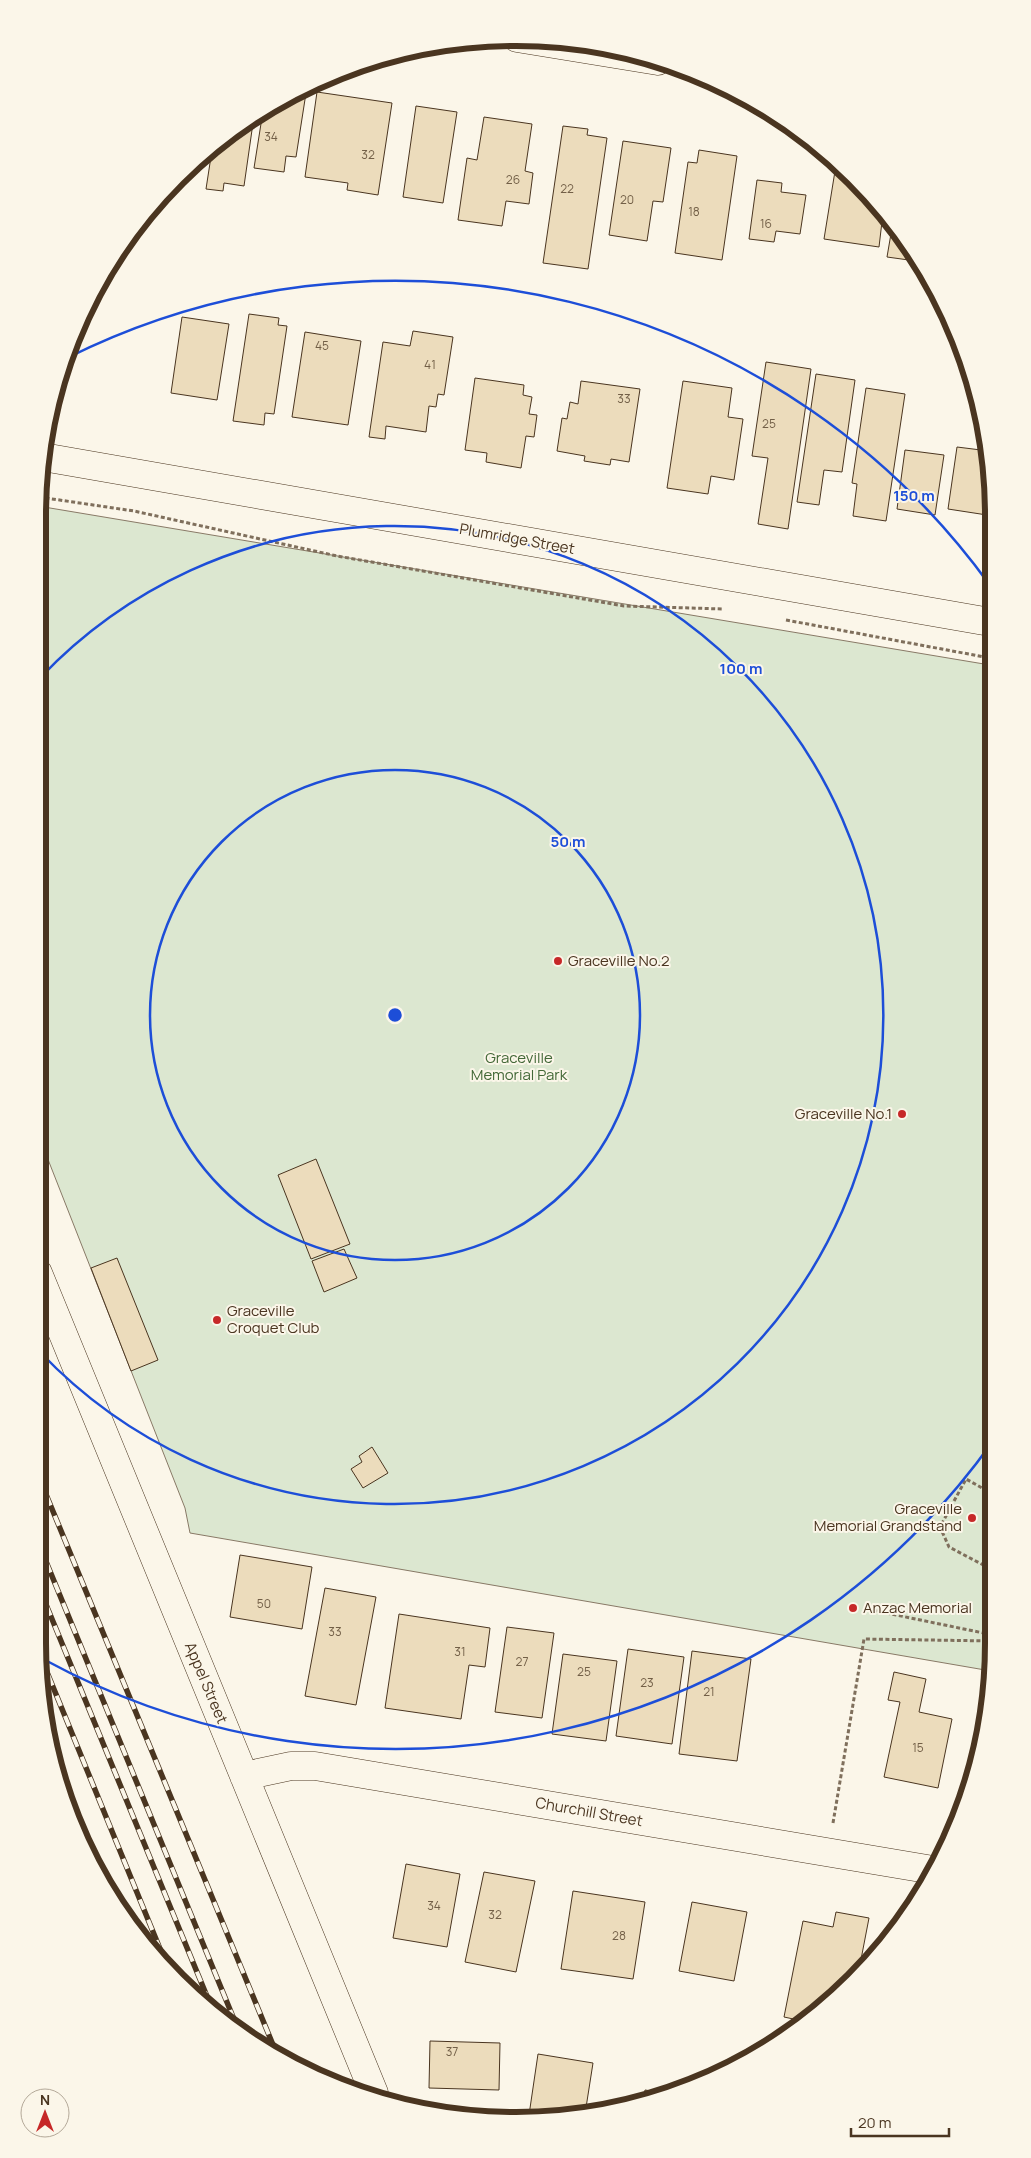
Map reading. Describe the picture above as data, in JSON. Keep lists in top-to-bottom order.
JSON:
{
  "streets": {
    "street": ["Plumridge Street", "Appel Street", "Churchill Street"]
  },
  "crossings": [
    ["Appel Street", "Churchill Street"]
  ],
  "parks": ["Graceville Memorial Park"],
  "places": [
    "Graceville No.2",
    "Graceville No.1",
    "Graceville Croquet Club",
    "Graceville Memorial Grandstand",
    "Anzac Memorial"
  ],
  "house_numbers": [
    "34",
    "32",
    "26",
    "22",
    "20",
    "18",
    "16",
    "45",
    "41",
    "33",
    "25",
    "50",
    "33",
    "31",
    "27",
    "25",
    "23",
    "21",
    "15",
    "34",
    "32",
    "28",
    "37"
  ],
  "scale_bar": "20 m",
  "north": "top",
  "rings": ["150 m", "100 m", "50 m"]
}
